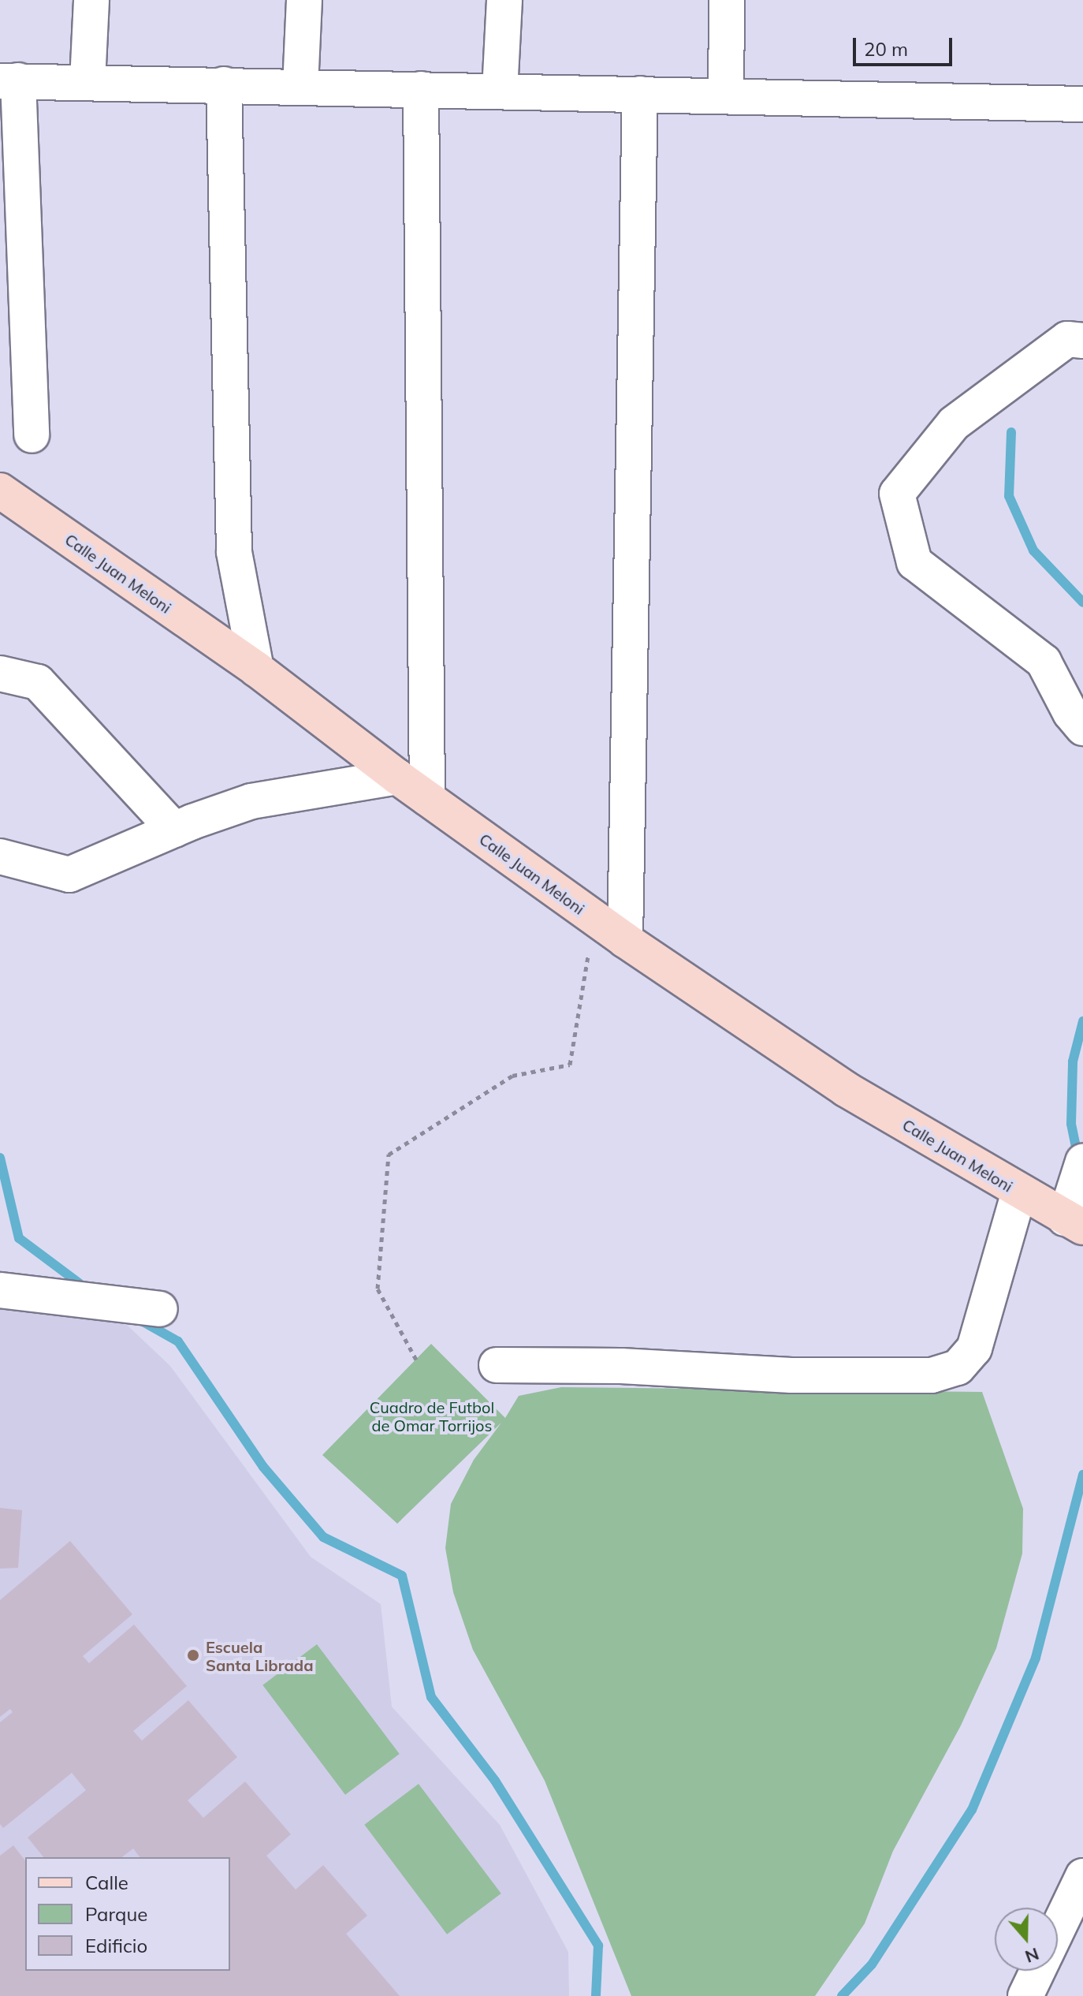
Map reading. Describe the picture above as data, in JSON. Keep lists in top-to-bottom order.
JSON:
{
  "streets": {
    "main road": ["Calle Juan Meloni"]
  },
  "parks": ["Cuadro de Futbol de Omar Torrijos"],
  "places": ["Escuela Santa Librada"],
  "legend": ["Calle", "Parque", "Edificio"],
  "scale_bar": "20 m",
  "north": "bottom"
}
